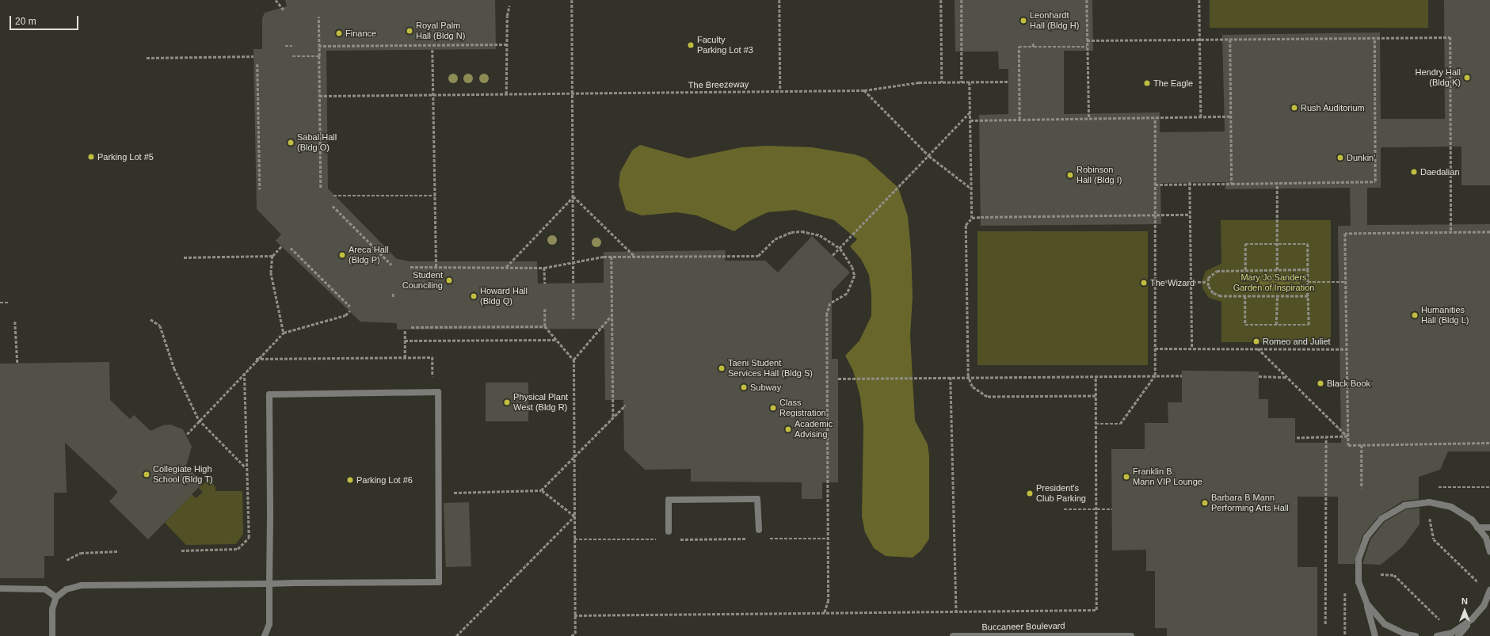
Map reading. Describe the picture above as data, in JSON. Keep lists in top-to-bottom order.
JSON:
{
  "streets": {
    "lane": ["Buccaneer Boulevard"],
    "path": ["The Breezeway"]
  },
  "parks": ["Mary Jo Sanders Garden of Inspiration"],
  "places": [
    "Leonhardt Hall (Bldg H)",
    "Royal Palm Hall (Bldg N)",
    "Finance",
    "Faculty Parking Lot #3",
    "Hendry Hall (Bldg K)",
    "The Eagle",
    "Rush Auditorium",
    "Sabal Hall (Bldg O)",
    "Parking Lot #5",
    "Dunkin'",
    "Daedalian",
    "Robinson Hall (Bldg I)",
    "Areca Hall (Bldg P)",
    "Student Counciling",
    "The Wizard",
    "Howard Hall (Bldg Q)",
    "Humanities Hall (Bldg L)",
    "Romeo and Juliet",
    "Taeni Student Services Hall (Bldg S)",
    "Black Book",
    "Subway",
    "Physical Plant West (Bldg R)",
    "Class Registration",
    "Academic Advising",
    "Collegiate High School (Bldg T)",
    "Franklin B. Mann VIP Lounge",
    "Parking Lot #6",
    "President's Club Parking",
    "Barbara B Mann Performing Arts Hall"
  ],
  "scale_bar": "20 m",
  "north": "top"
}
